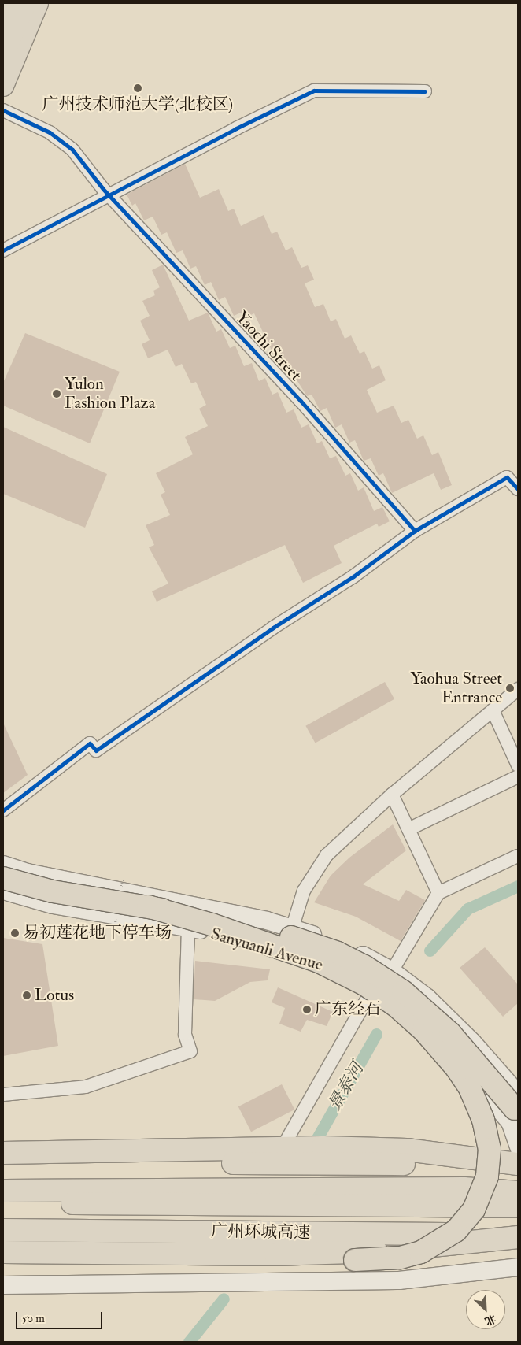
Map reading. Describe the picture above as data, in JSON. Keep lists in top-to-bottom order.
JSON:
{
  "streets": {
    "highway": ["广州环城高速"],
    "main road": ["Sanyuanli Avenue"],
    "street": ["Yaochi Street"]
  },
  "water": ["景泰河"],
  "places": [
    "广州技术师范大学(北校区)",
    "Yulon Fashion Plaza",
    "Yaohua Street Entrance",
    "易初莲花地下停车场",
    "Lotus",
    "广东经石"
  ],
  "scale_bar": "50 m",
  "north": "bottom right"
}
